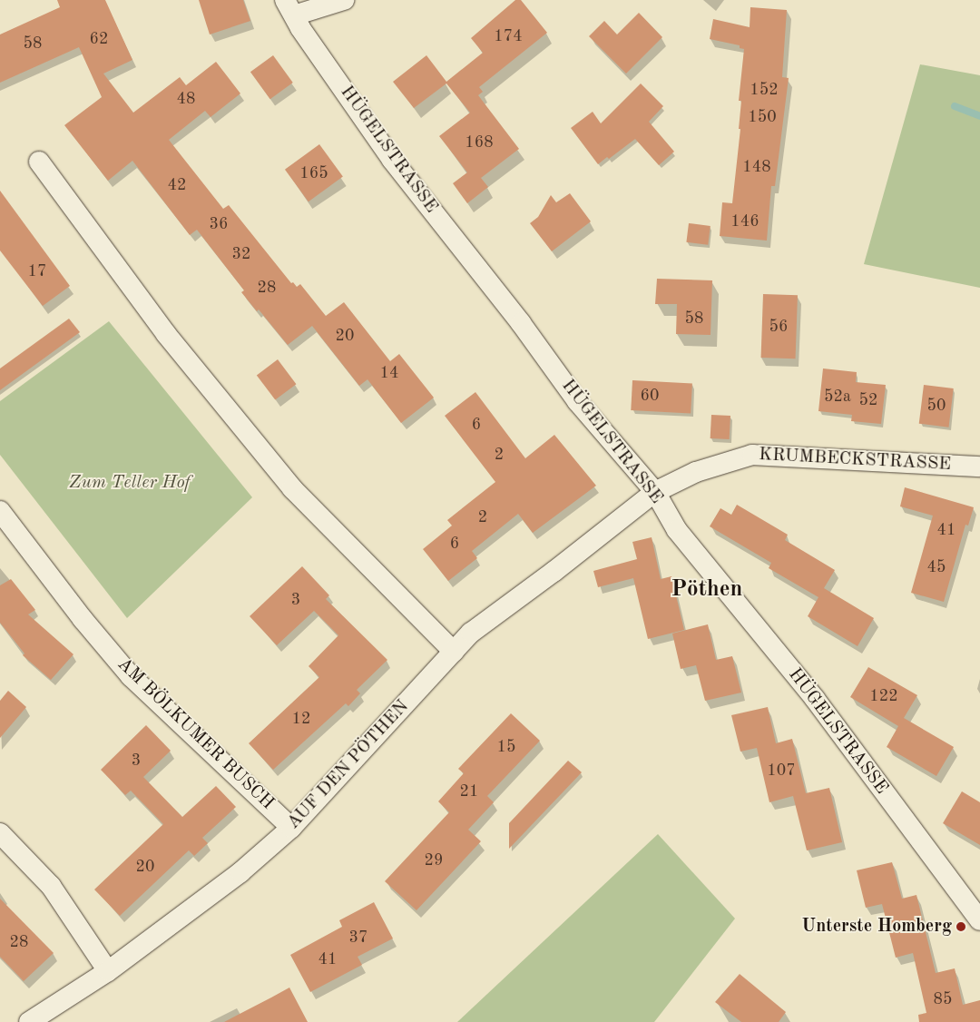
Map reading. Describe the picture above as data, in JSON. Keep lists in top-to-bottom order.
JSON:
{
  "streets": {
    "street": [
      "HÜGELSTRASSE",
      "KRUMBECKSTRASSE",
      "AM BÖLKUMER BUSCH",
      "AUF DEN PÖTHEN"
    ]
  },
  "crossings": [
    ["HÜGELSTRASSE", "KRUMBECKSTRASSE"],
    ["HÜGELSTRASSE", "AUF DEN PÖTHEN"],
    ["KRUMBECKSTRASSE", "AUF DEN PÖTHEN"],
    ["AM BÖLKUMER BUSCH", "AUF DEN PÖTHEN"]
  ],
  "districts": ["Pöthen"],
  "parks": ["Zum Teller Hof"],
  "places": ["Unterste Homberg"],
  "house_numbers": [
    "174",
    "62",
    "58",
    "152",
    "48",
    "150",
    "168",
    "148",
    "165",
    "42",
    "146",
    "36",
    "32",
    "17",
    "28",
    "58",
    "56",
    "20",
    "14",
    "60",
    "52a",
    "52",
    "50",
    "6",
    "2",
    "2",
    "41",
    "6",
    "45",
    "3",
    "122",
    "12",
    "15",
    "3",
    "107",
    "21",
    "29",
    "20",
    "37",
    "28",
    "41",
    "85"
  ]
}
